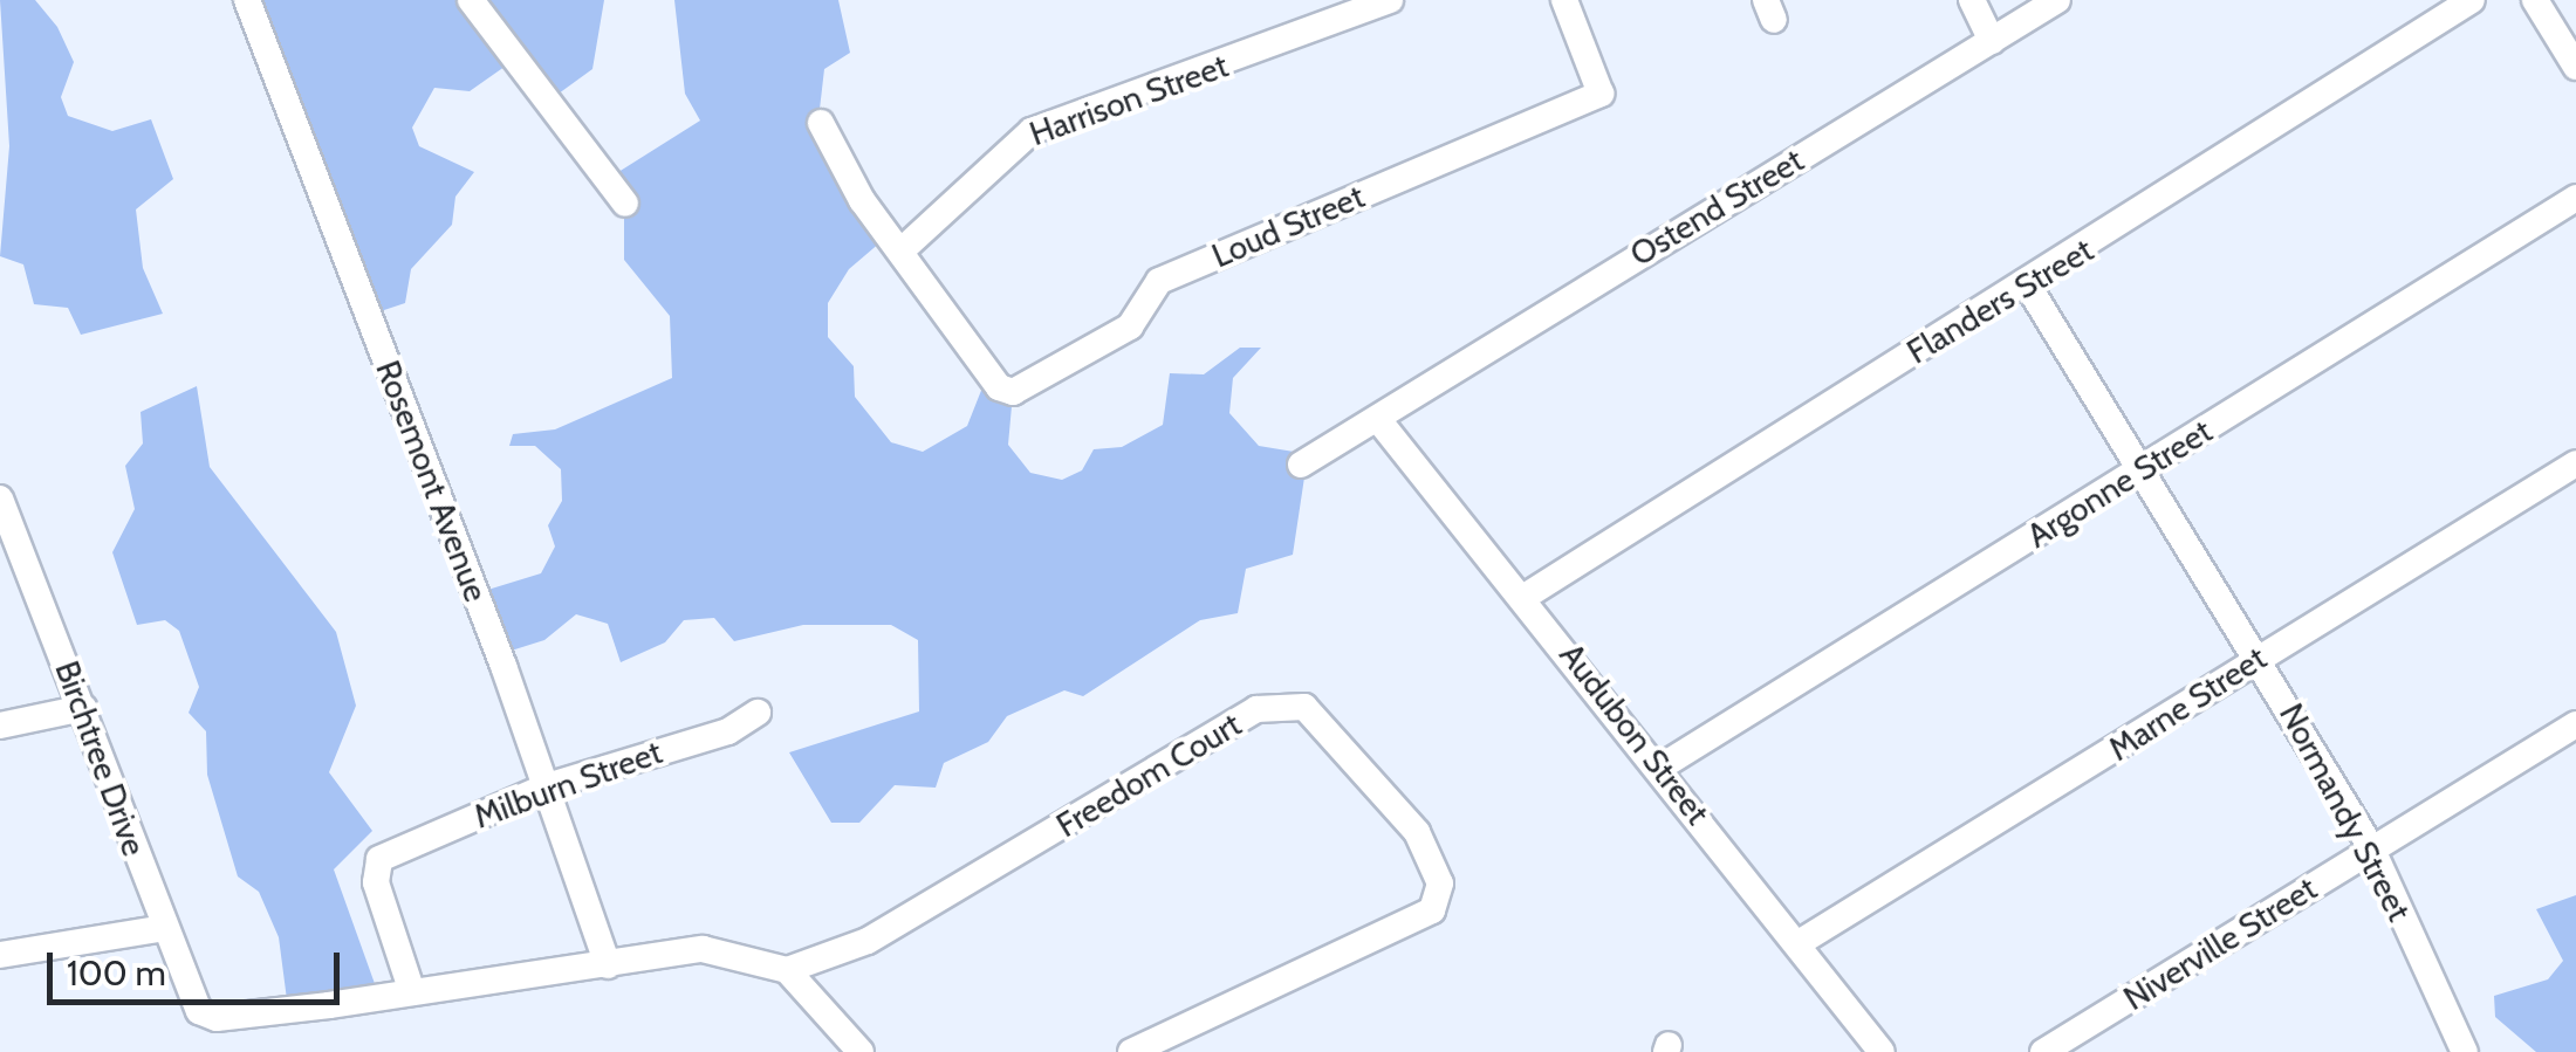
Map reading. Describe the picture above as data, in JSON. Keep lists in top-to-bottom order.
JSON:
{
  "streets": {
    "street": [
      "Harrison Street",
      "Ostend Street",
      "Loud Street",
      "Flanders Street",
      "Rosemont Avenue",
      "Argonne Street",
      "Marne Street",
      "Audubon Street",
      "Birchtree Drive",
      "Freedom Court",
      "Milburn Street",
      "Normandy Street",
      "Niverville Street"
    ]
  },
  "crossings": [
    ["Harrison Street", "Loud Street"],
    ["Ostend Street", "Audubon Street"],
    ["Flanders Street", "Audubon Street"],
    ["Flanders Street", "Normandy Street"],
    ["Rosemont Avenue", "Milburn Street"],
    ["Argonne Street", "Audubon Street"],
    ["Argonne Street", "Normandy Street"],
    ["Marne Street", "Audubon Street"],
    ["Marne Street", "Normandy Street"],
    ["Birchtree Drive", "Milburn Street"],
    ["Normandy Street", "Niverville Street"]
  ],
  "scale_bar": "100 m"
}
